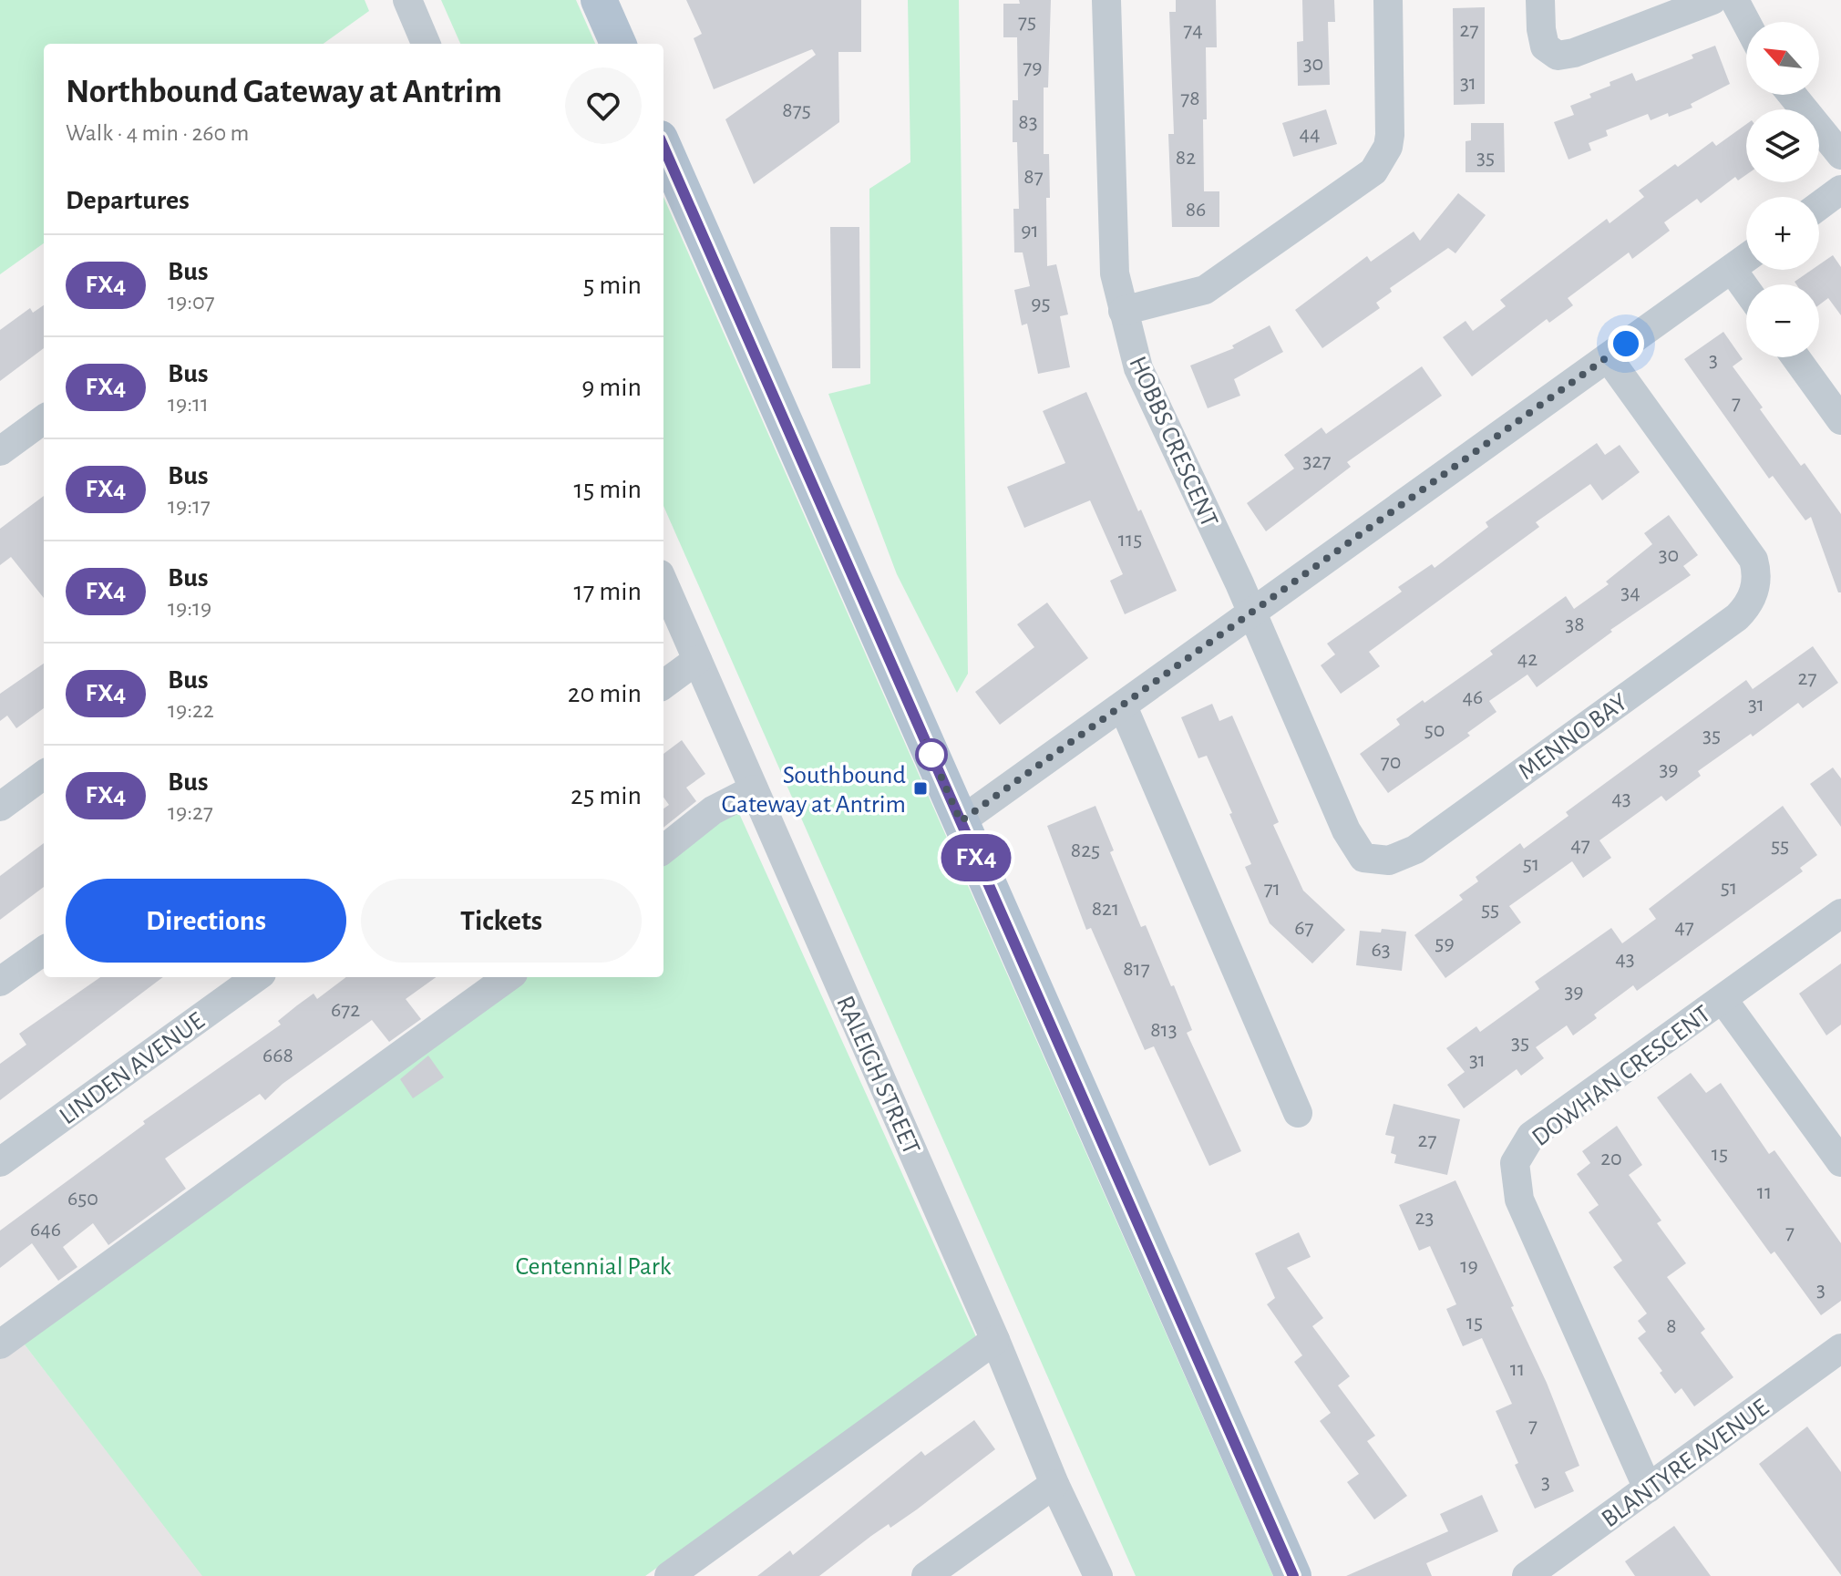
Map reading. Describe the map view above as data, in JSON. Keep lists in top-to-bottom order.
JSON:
{
  "streets": {
    "street": [
      "HOBBS CRESCENT",
      "MENNO BAY",
      "LINDEN AVENUE",
      "RALEIGH STREET",
      "DOWHAN CRESCENT",
      "BLANTYRE AVENUE"
    ]
  },
  "crossings": [
    ["HOBBS CRESCENT", "MENNO BAY"],
    ["DOWHAN CRESCENT", "BLANTYRE AVENUE"]
  ],
  "parks": ["Centennial Park"],
  "places": {
    "transit": ["Southbound Gateway at Antrim"]
  },
  "lines": ["bus line FX4"],
  "house_numbers": [
    "75",
    "74",
    "27",
    "30",
    "79",
    "31",
    "78",
    "875",
    "83",
    "44",
    "82",
    "35",
    "87",
    "86",
    "91",
    "95",
    "3",
    "7",
    "327",
    "115",
    "30",
    "34",
    "38",
    "42",
    "27",
    "46",
    "31",
    "50",
    "35",
    "70",
    "39",
    "43",
    "47",
    "55",
    "825",
    "51",
    "51",
    "71",
    "821",
    "55",
    "47",
    "67",
    "59",
    "63",
    "43",
    "817",
    "39",
    "672",
    "813",
    "35",
    "668",
    "31",
    "27",
    "15",
    "20",
    "11",
    "650",
    "23",
    "646",
    "7",
    "19",
    "3",
    "15",
    "8",
    "11",
    "7",
    "3"
  ],
  "north": "top left",
  "page": {
    "on_map": "FX4",
    "map_buttons": ["+", "−"],
    "heading": [
      ["Northbound Gateway at Antrim", "Walk · 4 min · 260 m"],
      "Departures"
    ],
    "list": [
      {
        "mark": "FX4",
        "name": "Bus",
        "note": "19:07",
        "value": "5 min"
      },
      {
        "mark": "FX4",
        "name": "Bus",
        "note": "19:11",
        "value": "9 min"
      },
      {
        "mark": "FX4",
        "name": "Bus",
        "note": "19:17",
        "value": "15 min"
      },
      {
        "mark": "FX4",
        "name": "Bus",
        "note": "19:19",
        "value": "17 min"
      },
      {
        "mark": "FX4",
        "name": "Bus",
        "note": "19:22",
        "value": "20 min"
      },
      {
        "mark": "FX4",
        "name": "Bus",
        "note": "19:27",
        "value": "25 min"
      }
    ],
    "buttons": ["Directions", "Tickets"]
  }
}
